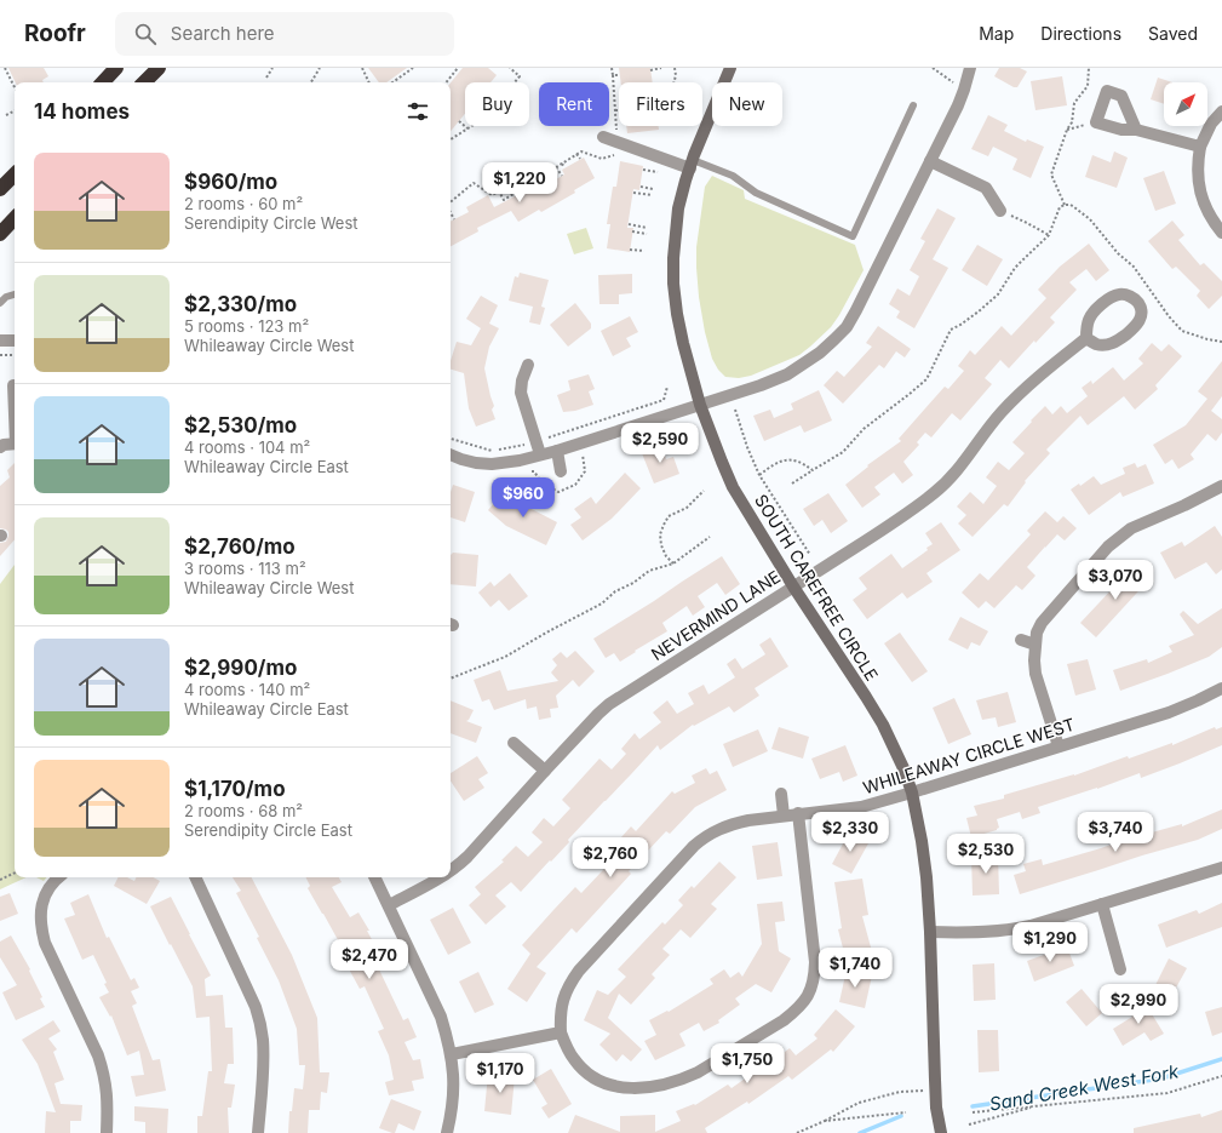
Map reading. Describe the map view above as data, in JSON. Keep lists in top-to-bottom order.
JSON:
{
  "streets": {
    "main road": ["SOUTH CAREFREE CIRCLE"],
    "street": ["NEVERMIND LANE", "WHILEAWAY CIRCLE WEST"]
  },
  "crossings": [
    ["SOUTH CAREFREE CIRCLE", "NEVERMIND LANE"],
    ["SOUTH CAREFREE CIRCLE", "WHILEAWAY CIRCLE WEST"]
  ],
  "water": ["Sand Creek West Fork"],
  "north": "top right",
  "page": {
    "header": "Roofr",
    "search": "Search here",
    "nav": ["Map", "Directions", "Saved"],
    "chip": [
      "Buy",
      "Rent",
      "Filters",
      "New"
    ],
    "heading": "14 homes",
    "list": [
      {
        "name": "$960/mo",
        "note": "2 rooms · 60 m² · Serendipity Circle West"
      },
      {
        "name": "$2,330/mo",
        "note": "5 rooms · 123 m² · Whileaway Circle West"
      },
      {
        "name": "$2,530/mo",
        "note": "4 rooms · 104 m² · Whileaway Circle East"
      },
      {
        "name": "$2,760/mo",
        "note": "3 rooms · 113 m² · Whileaway Circle West"
      },
      {
        "name": "$2,990/mo",
        "note": "4 rooms · 140 m² · Whileaway Circle East"
      },
      {
        "name": "$1,170/mo",
        "note": "2 rooms · 68 m² · Serendipity Circle East"
      }
    ],
    "price": [
      "$1,220",
      "$2,590",
      "$960",
      "$3,070",
      "$2,330",
      "$3,740",
      "$2,530",
      "$2,760",
      "$1,290",
      "$2,470",
      "$1,740",
      "$2,990",
      "$1,750",
      "$1,170"
    ]
  }
}
